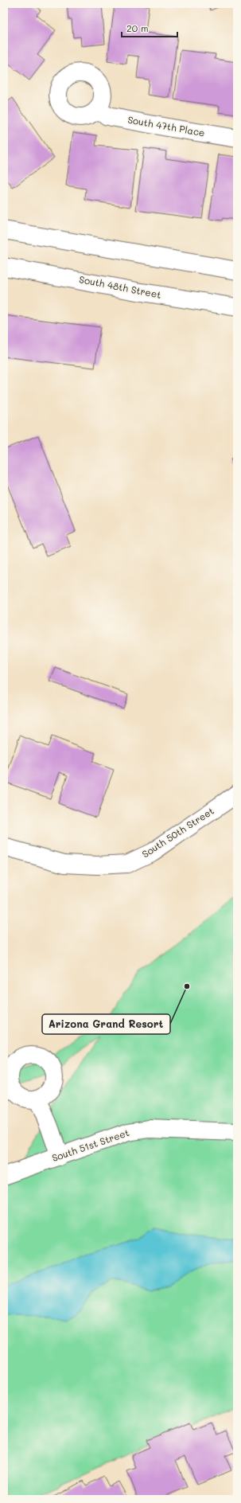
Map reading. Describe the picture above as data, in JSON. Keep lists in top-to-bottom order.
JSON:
{
  "streets": {
    "street": [
      "South 47th Place",
      "South 48th Street",
      "South 50th Street",
      "South 51st Street"
    ]
  },
  "places": ["Arizona Grand Resort"],
  "scale_bar": "20 m"
}
